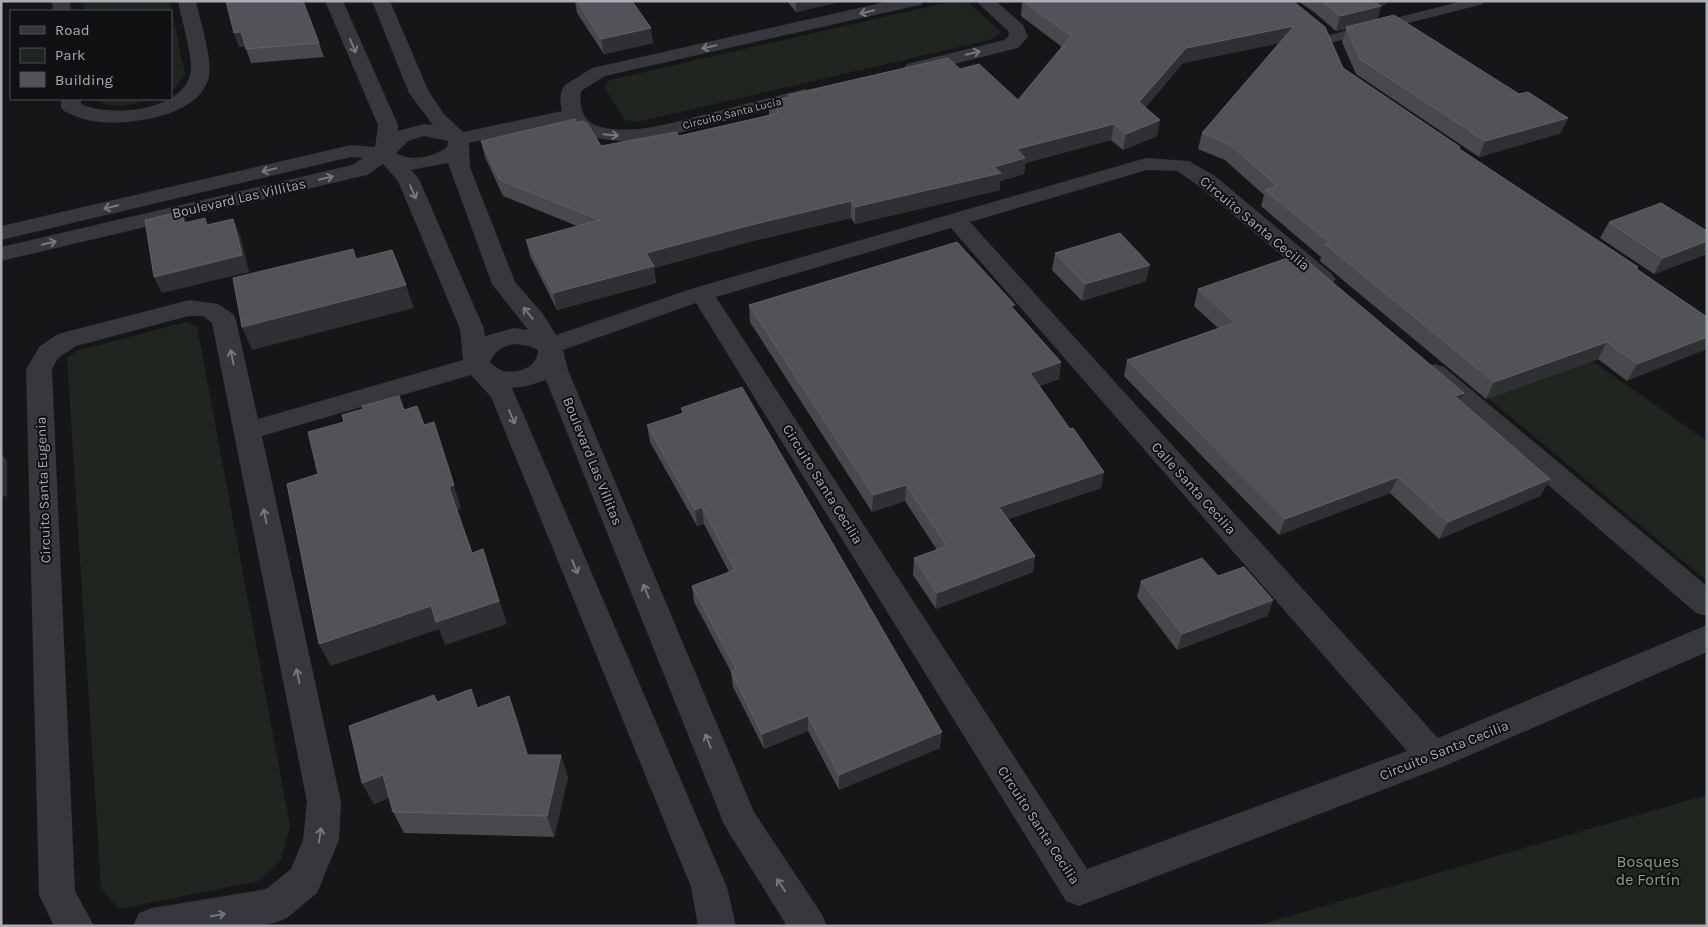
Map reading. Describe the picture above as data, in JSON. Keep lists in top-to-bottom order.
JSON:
{
  "streets": {
    "street": [
      "Circuito Santa Lucía",
      "Boulevard Las Villitas",
      "Circuito Santa Cecilia",
      "Calle Santa Cecilia",
      "Circuito Santa Eugenia"
    ]
  },
  "crossings": [
    ["Boulevard Las Villitas", "Circuito Santa Cecilia"],
    ["Circuito Santa Cecilia", "Calle Santa Cecilia"]
  ],
  "parks": ["Bosques de Fortín"],
  "legend": ["Road", "Park", "Building"]
}
